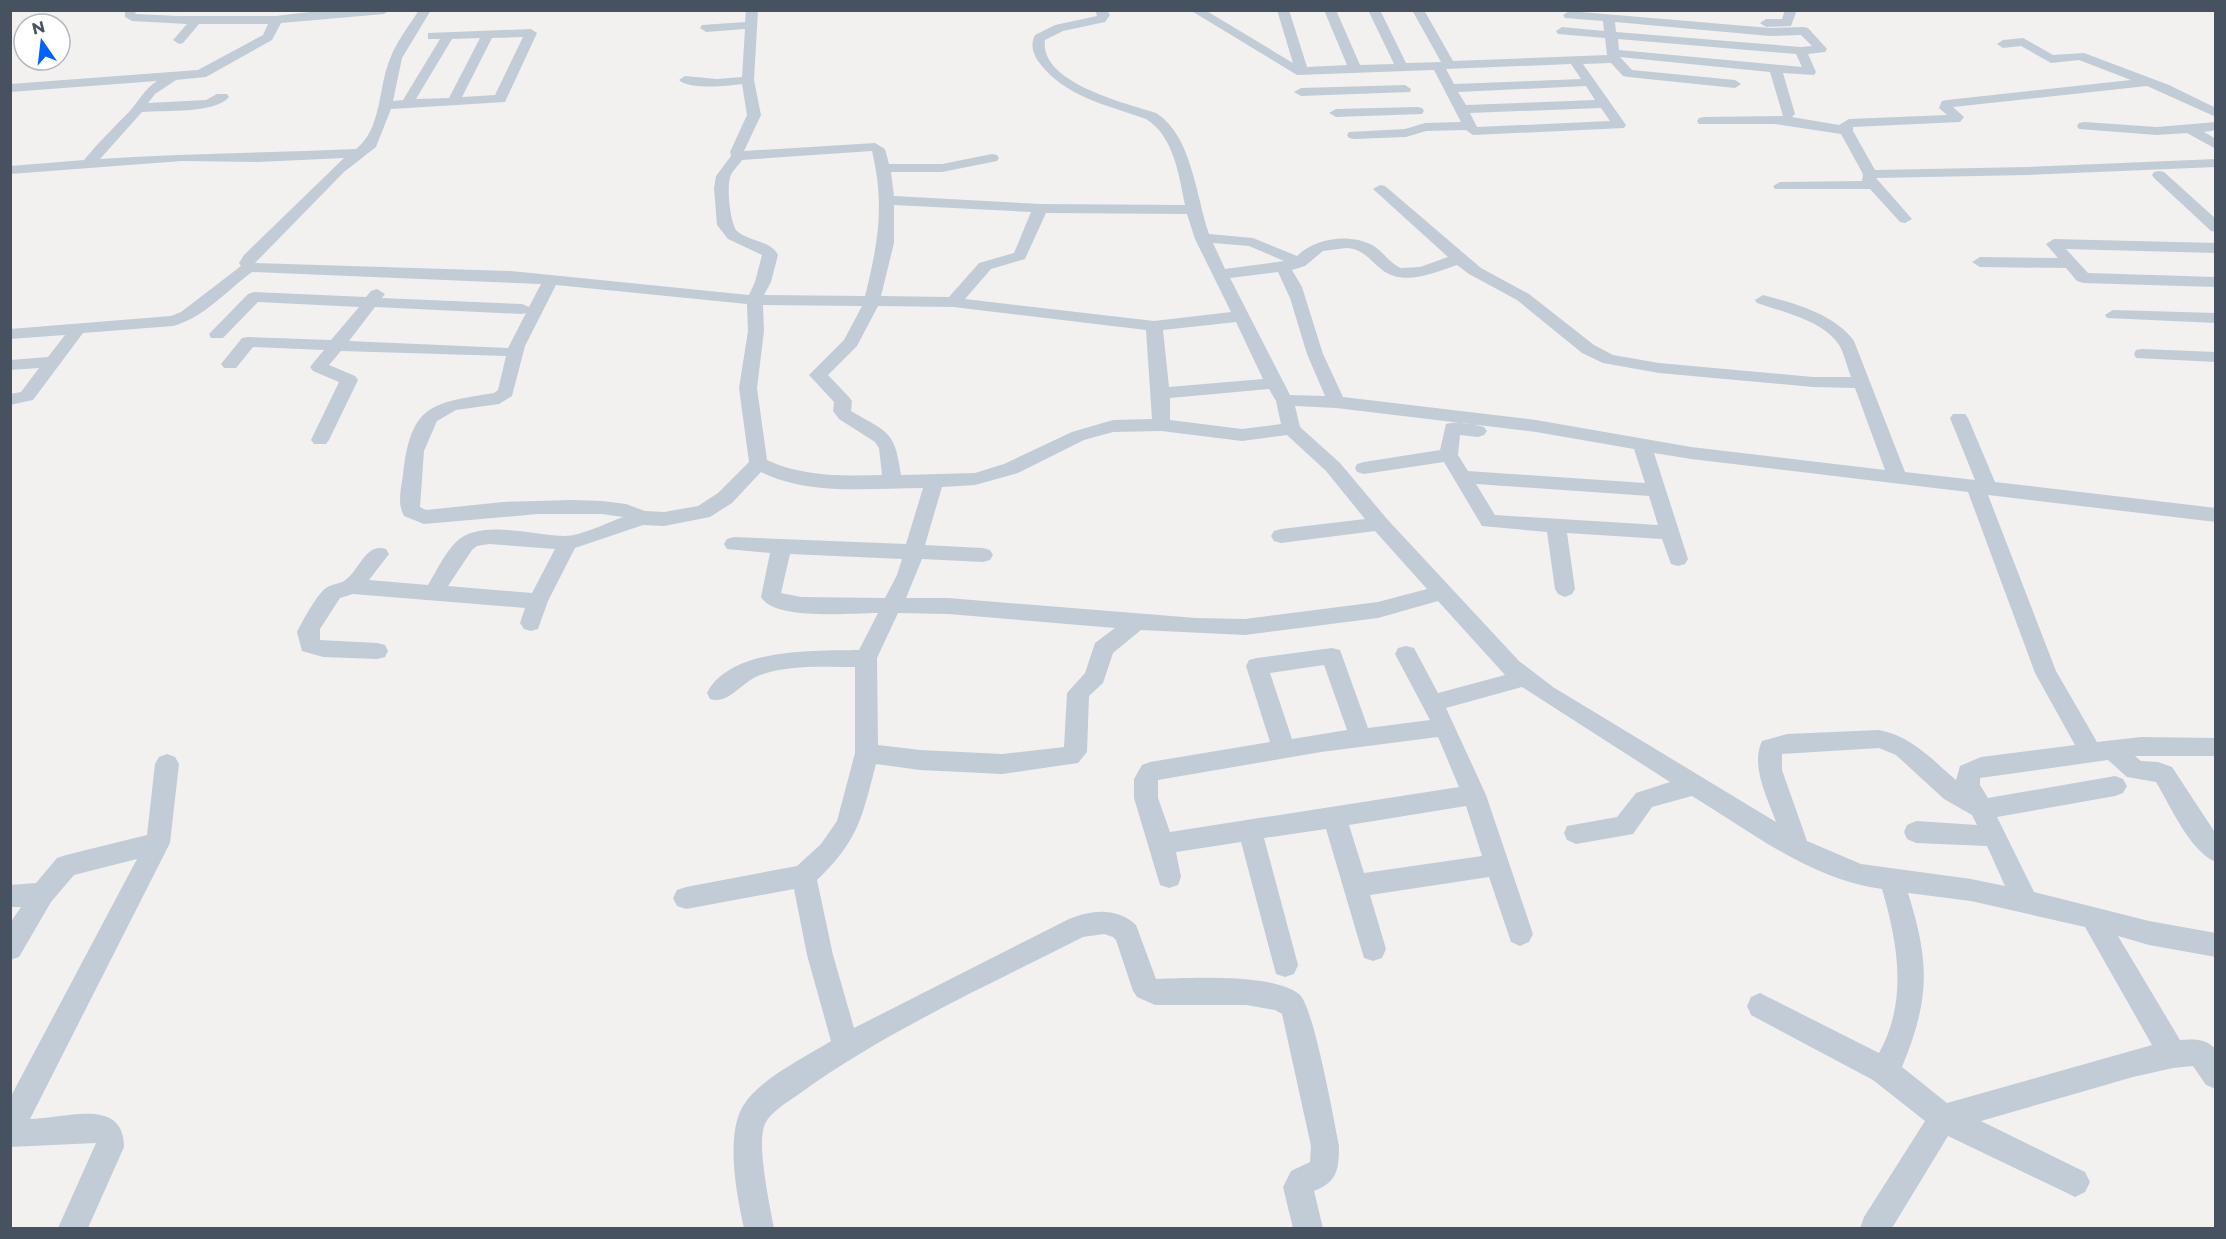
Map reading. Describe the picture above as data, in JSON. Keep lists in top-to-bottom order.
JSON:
{
  "north": "top"
}
